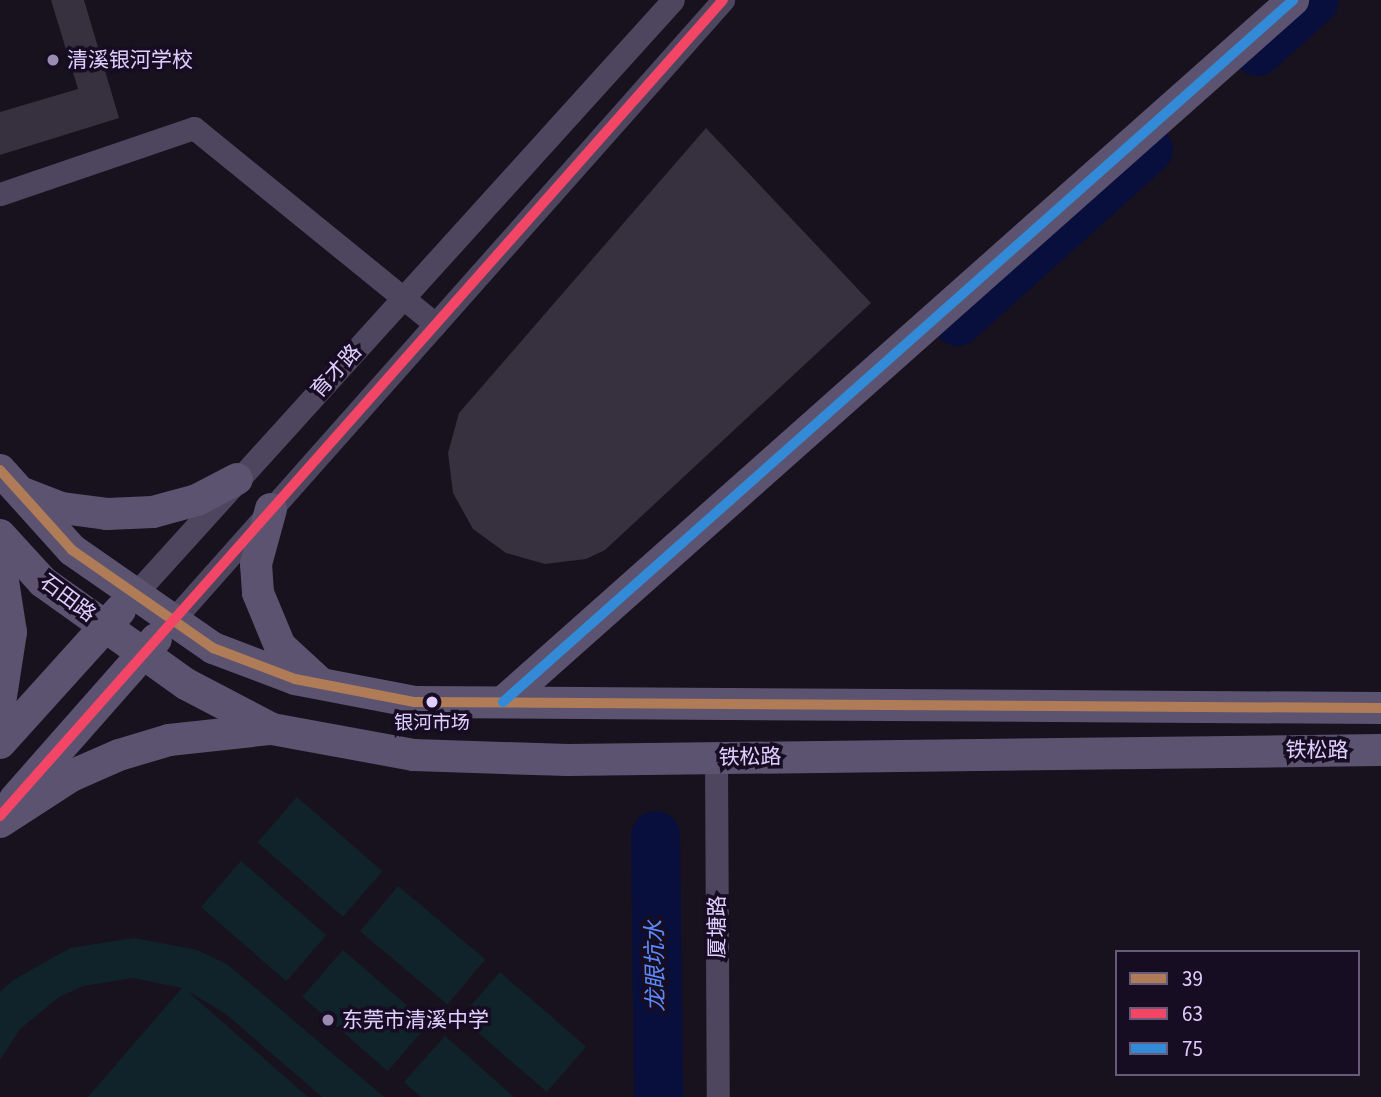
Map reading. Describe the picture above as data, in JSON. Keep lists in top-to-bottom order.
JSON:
{
  "streets": {
    "street": [
      "育才路",
      "石田路",
      "铁松路",
      "厦塘路"
    ]
  },
  "crossings": [
    ["育才路", "石田路"],
    ["育才路", "铁松路"],
    ["石田路", "铁松路"],
    ["铁松路", "厦塘路"]
  ],
  "water": ["龙眼坑水"],
  "places": ["清溪银河学校", "银河市场", "东莞市清溪中学"],
  "lines": ["transit line 63", "transit line 75", "transit line 39"],
  "legend": ["39", "63", "75"]
}
